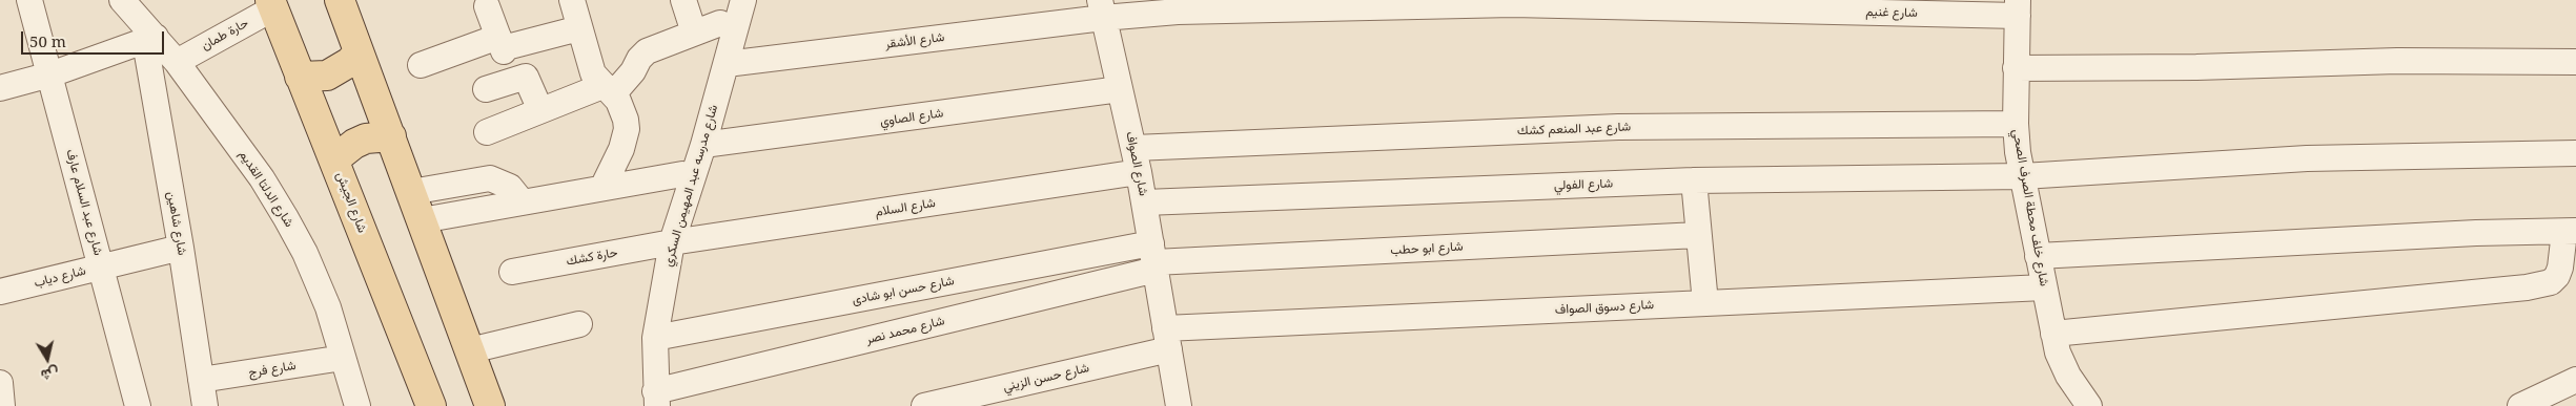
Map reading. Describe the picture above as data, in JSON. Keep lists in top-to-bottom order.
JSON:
{
  "streets": {
    "main road": ["شارع الجيش"],
    "street": [
      "شارع غنيم",
      "حارة طمان",
      "شارع الأشقر",
      "شارع الصاوي",
      "شارع عبد المنعم كشك",
      "شارع الصواف",
      "شارع الفولي",
      "شارع مدرسه عبد المهيمن السكري",
      "شارع الدلتا القديم",
      "شارع عبد السلام عارف",
      "شارع السلام",
      "شارع خلف محطة الصرف الصحي",
      "شارع شاهين",
      "شارع ابو حطب",
      "حارة كشك",
      "شارع دياب",
      "شارع حسن ابو شادى",
      "شارع دسوق الصواف",
      "شارع محمد نصر",
      "شارع فرج",
      "شارع حسن الزيني"
    ]
  },
  "crossings": [
    ["شارع غنيم", "شارع الأشقر"],
    ["شارع غنيم", "شارع الصواف"],
    ["شارع غنيم", "شارع خلف محطة الصرف الصحي"],
    ["حارة طمان", "شارع الدلتا القديم"],
    ["حارة طمان", "شارع الجيش"],
    ["شارع الأشقر", "شارع الصواف"],
    ["شارع الأشقر", "شارع مدرسه عبد المهيمن السكري"],
    ["شارع الصاوي", "شارع الصواف"],
    ["شارع الصاوي", "شارع مدرسه عبد المهيمن السكري"],
    ["شارع عبد المنعم كشك", "شارع الصواف"],
    ["شارع عبد المنعم كشك", "شارع خلف محطة الصرف الصحي"],
    ["شارع الصواف", "شارع الفولي"],
    ["شارع الصواف", "شارع السلام"],
    ["شارع الصواف", "شارع ابو حطب"],
    ["شارع الصواف", "شارع حسن ابو شادى"],
    ["شارع الصواف", "شارع دسوق الصواف"],
    ["شارع الصواف", "شارع محمد نصر"],
    ["شارع الصواف", "شارع حسن الزيني"],
    ["شارع الفولي", "شارع خلف محطة الصرف الصحي"],
    ["شارع مدرسه عبد المهيمن السكري", "شارع السلام"],
    ["شارع مدرسه عبد المهيمن السكري", "حارة كشك"],
    ["شارع مدرسه عبد المهيمن السكري", "شارع حسن ابو شادى"],
    ["شارع مدرسه عبد المهيمن السكري", "شارع محمد نصر"],
    ["شارع الدلتا القديم", "شارع شاهين"],
    ["شارع الدلتا القديم", "شارع فرج"],
    ["شارع عبد السلام عارف", "شارع دياب"],
    ["شارع السلام", "حارة كشك"],
    ["شارع خلف محطة الصرف الصحي", "شارع دسوق الصواف"],
    ["شارع شاهين", "شارع دياب"],
    ["شارع شاهين", "شارع فرج"],
    ["شارع ابو حطب", "شارع حسن ابو شادى"],
    ["شارع ابو حطب", "شارع محمد نصر"],
    ["شارع حسن ابو شادى", "شارع محمد نصر"],
    ["شارع دسوق الصواف", "شارع حسن الزيني"]
  ],
  "scale_bar": "50 m",
  "north": "bottom"
}
